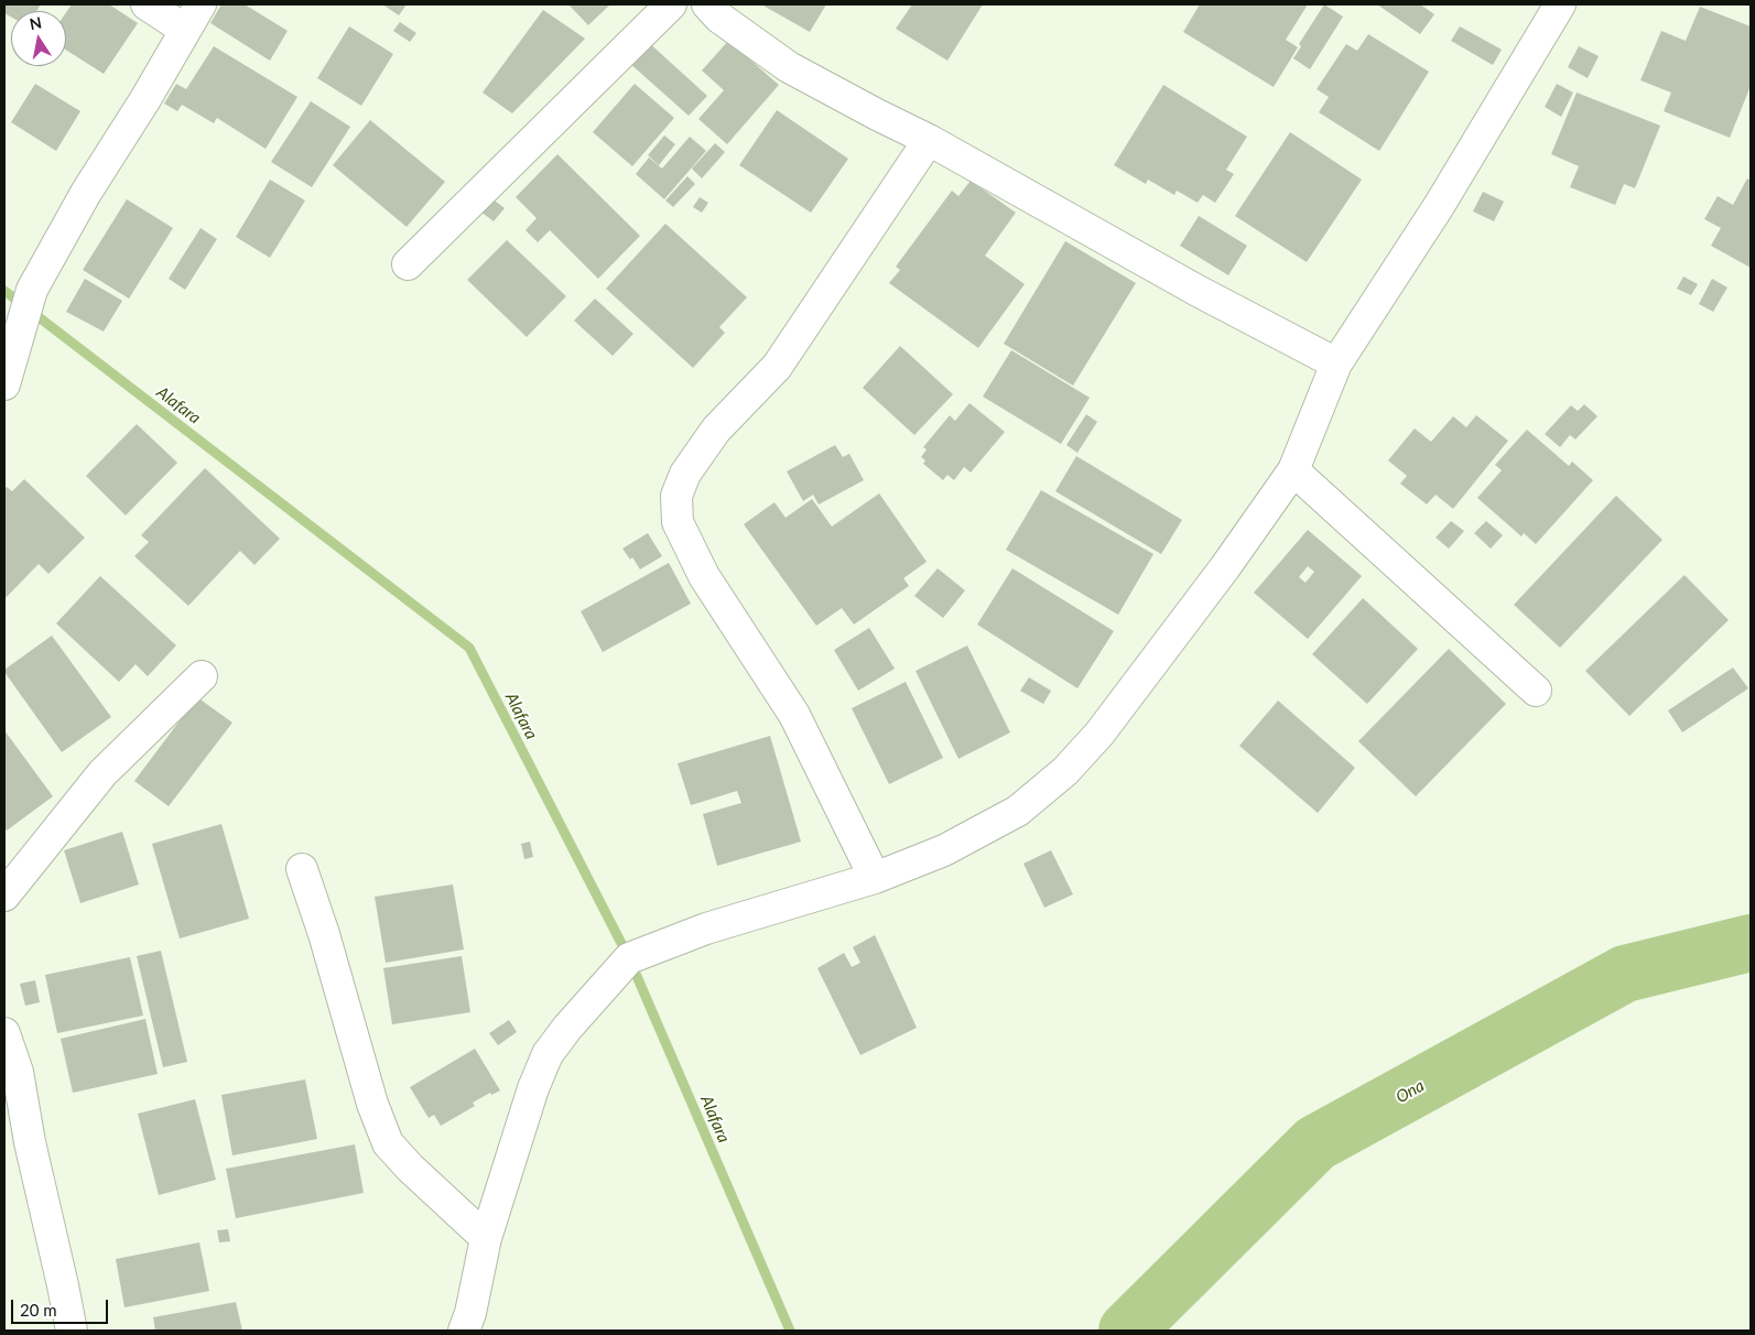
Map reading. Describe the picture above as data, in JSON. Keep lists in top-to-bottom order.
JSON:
{
  "water": ["Alafara", "Ona"],
  "scale_bar": "20 m",
  "north": "top"
}
